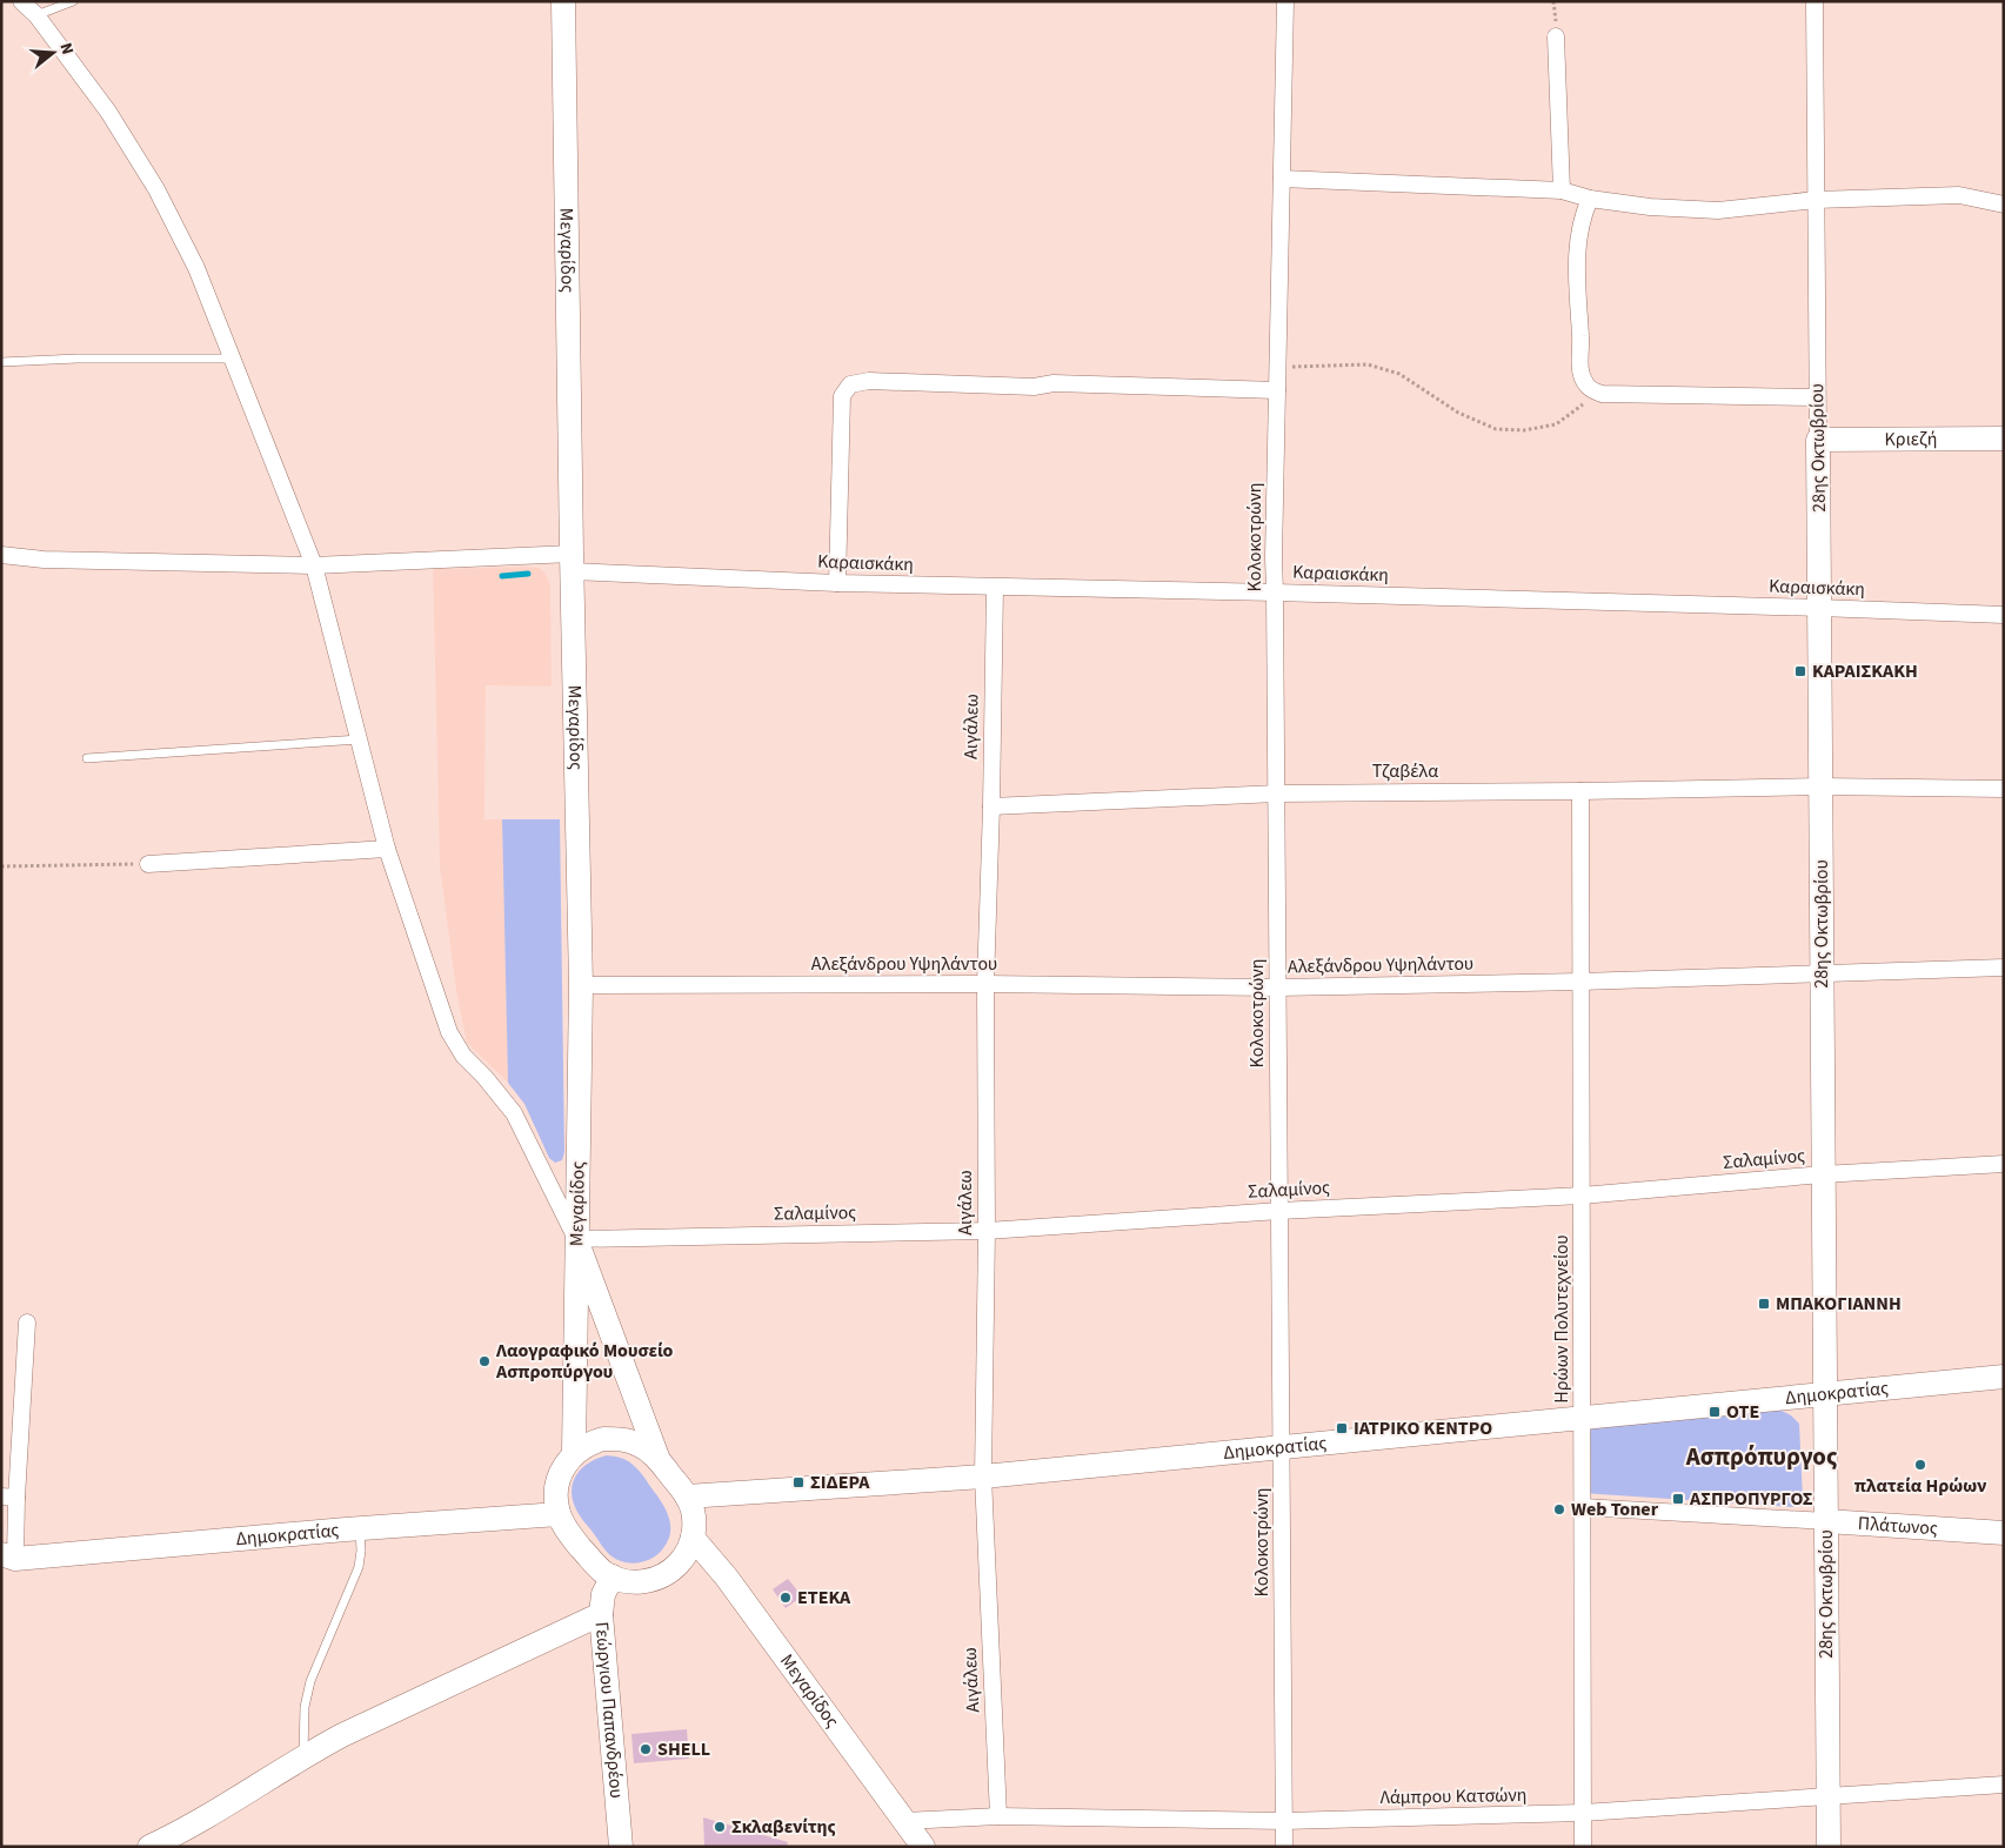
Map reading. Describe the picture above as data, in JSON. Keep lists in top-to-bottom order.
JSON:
{
  "streets": {
    "street": [
      "Μεγαρίδος",
      "Κριεζή",
      "28ης Οκτωβρίου",
      "Κολοκοτρώνη",
      "Καραισκάκη",
      "Αιγάλεω",
      "Τζαβέλα",
      "Αλεξάνδρου Υψηλάντου",
      "Σαλαμίνος",
      "Ηρώων Πολυτεχνείου",
      "Δημοκρατίας",
      "Πλάτωνος",
      "Γεώργιου Παπανδρέου",
      "Λάμπρου Κατσώνη"
    ]
  },
  "crossings": [
    ["Μεγαρίδος", "Καραισκάκη"],
    ["Μεγαρίδος", "Αλεξάνδρου Υψηλάντου"],
    ["Μεγαρίδος", "Σαλαμίνος"],
    ["Μεγαρίδος", "Δημοκρατίας"],
    ["Μεγαρίδος", "Γεώργιου Παπανδρέου"],
    ["Μεγαρίδος", "Λάμπρου Κατσώνη"],
    ["Κριεζή", "28ης Οκτωβρίου"],
    ["28ης Οκτωβρίου", "Καραισκάκη"],
    ["28ης Οκτωβρίου", "Τζαβέλα"],
    ["28ης Οκτωβρίου", "Αλεξάνδρου Υψηλάντου"],
    ["28ης Οκτωβρίου", "Σαλαμίνος"],
    ["28ης Οκτωβρίου", "Δημοκρατίας"],
    ["28ης Οκτωβρίου", "Πλάτωνος"],
    ["28ης Οκτωβρίου", "Λάμπρου Κατσώνη"],
    ["Κολοκοτρώνη", "Καραισκάκη"],
    ["Κολοκοτρώνη", "Τζαβέλα"],
    ["Κολοκοτρώνη", "Αλεξάνδρου Υψηλάντου"],
    ["Κολοκοτρώνη", "Σαλαμίνος"],
    ["Κολοκοτρώνη", "Δημοκρατίας"],
    ["Κολοκοτρώνη", "Λάμπρου Κατσώνη"],
    ["Καραισκάκη", "Αιγάλεω"],
    ["Αιγάλεω", "Τζαβέλα"],
    ["Αιγάλεω", "Αλεξάνδρου Υψηλάντου"],
    ["Αιγάλεω", "Σαλαμίνος"],
    ["Αιγάλεω", "Δημοκρατίας"],
    ["Αιγάλεω", "Λάμπρου Κατσώνη"],
    ["Τζαβέλα", "Ηρώων Πολυτεχνείου"],
    ["Αλεξάνδρου Υψηλάντου", "Ηρώων Πολυτεχνείου"],
    ["Σαλαμίνος", "Ηρώων Πολυτεχνείου"],
    ["Ηρώων Πολυτεχνείου", "Δημοκρατίας"],
    ["Ηρώων Πολυτεχνείου", "Πλάτωνος"],
    ["Ηρώων Πολυτεχνείου", "Λάμπρου Κατσώνη"],
    ["Δημοκρατίας", "Γεώργιου Παπανδρέου"]
  ],
  "districts": ["Ασπρόπυργος"],
  "places": {
    "transit": [
      "ΚΑΡΑΙΣΚΑΚΗ",
      "ΜΠΑΚΟΓΙΑΝΝΗ",
      "ΟΤΕ",
      "ΙΑΤΡΙΚΟ ΚΕΝΤΡΟ",
      "ΣΙΔΕΡΑ",
      "ΑΣΠΡΟΠΥΡΓΟΣ"
    ],
    "other": [
      "Λαογραφικό Μουσείο Ασπροπύργου",
      "πλατεία Ηρώων",
      "Web Toner",
      "ΕΤΕΚΑ",
      "SHELL",
      "Σκλαβενίτης"
    ]
  },
  "north": "right"
}
